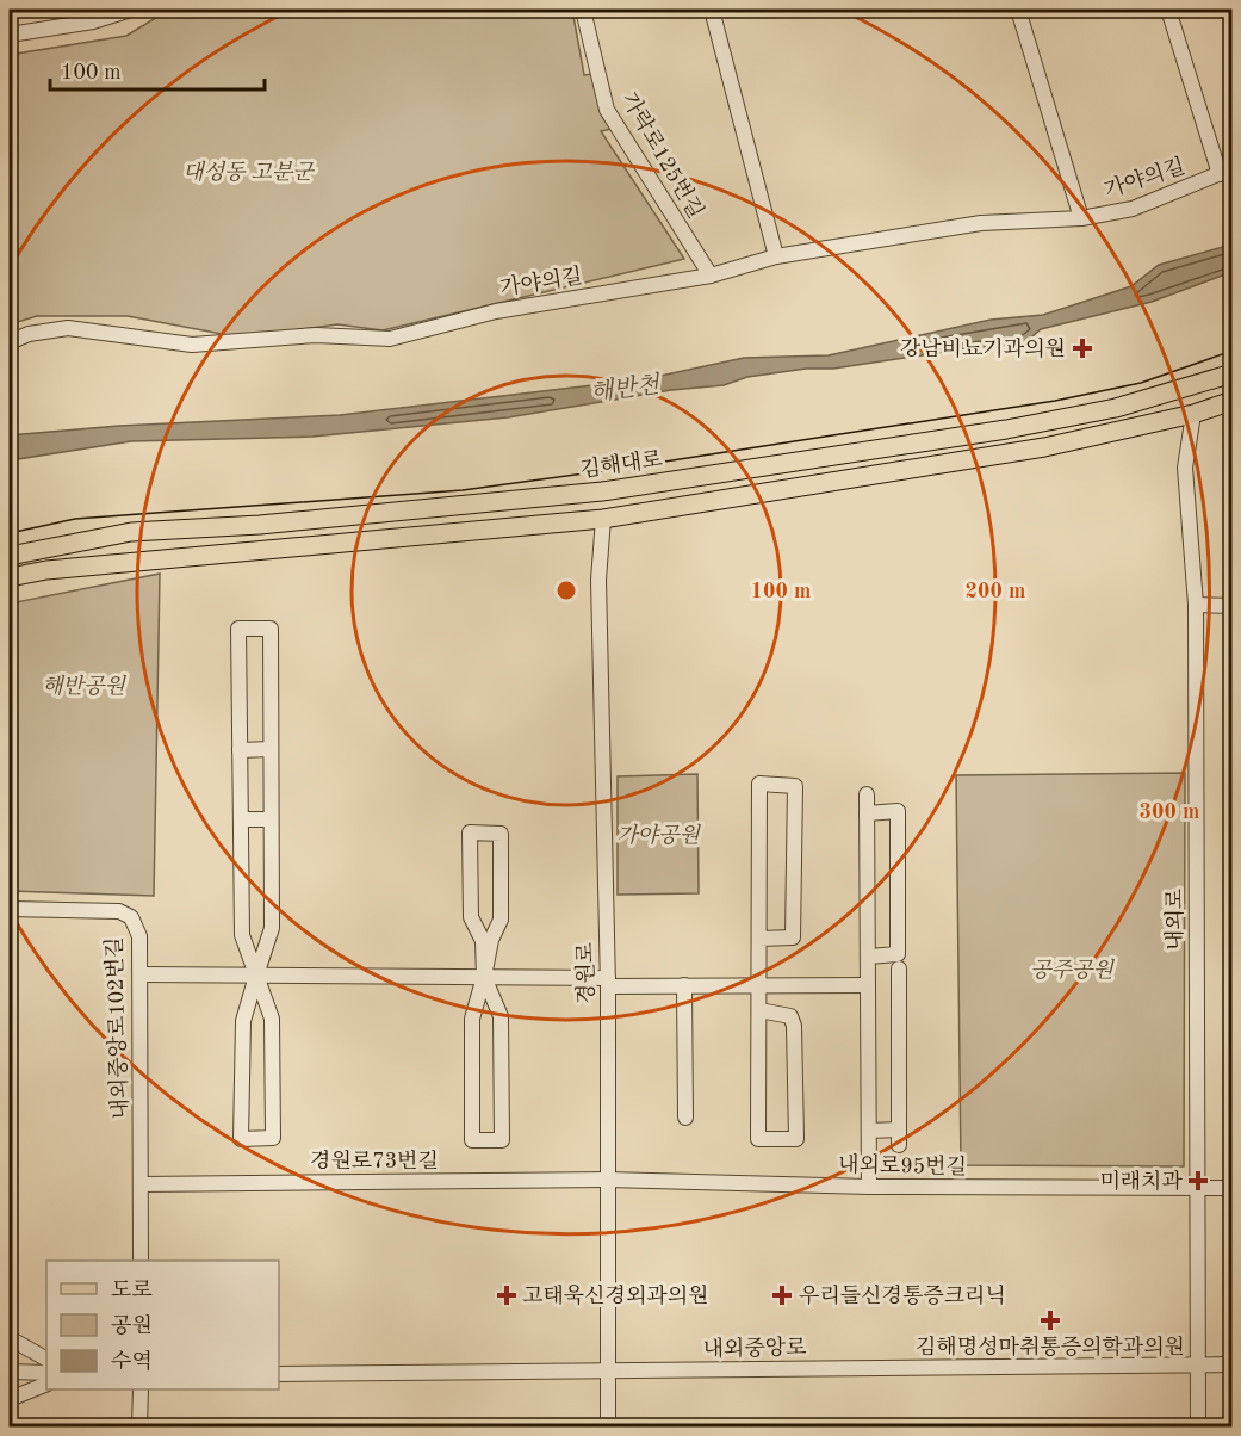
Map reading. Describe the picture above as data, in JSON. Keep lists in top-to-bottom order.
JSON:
{
  "streets": {
    "main road": ["김해대로"],
    "street": [
      "가락로125번길",
      "가야의길",
      "내외로",
      "경원로",
      "내외중앙로102번길",
      "경원로73번길",
      "내외로95번길",
      "내외중앙로"
    ]
  },
  "crossings": [
    ["가락로125번길", "가야의길"],
    ["내외로", "내외로95번길"],
    ["내외로", "내외중앙로"],
    ["경원로", "경원로73번길"],
    ["경원로", "내외로95번길"],
    ["경원로", "내외중앙로"],
    ["내외중앙로102번길", "경원로73번길"],
    ["경원로73번길", "내외로95번길"]
  ],
  "water": ["해반천"],
  "parks": [
    "대성동 고분군",
    "해반공원",
    "가야공원",
    "공주공원"
  ],
  "places": {
    "health": [
      "강남비뇨기과의원",
      "미래치과",
      "고태욱신경외과의원",
      "우리들신경통증크리닉",
      "김해명성마취통증의학과의원"
    ]
  },
  "legend": ["도로", "공원", "수역"],
  "scale_bar": "100 m",
  "rings": ["100 m", "200 m", "300 m"]
}
